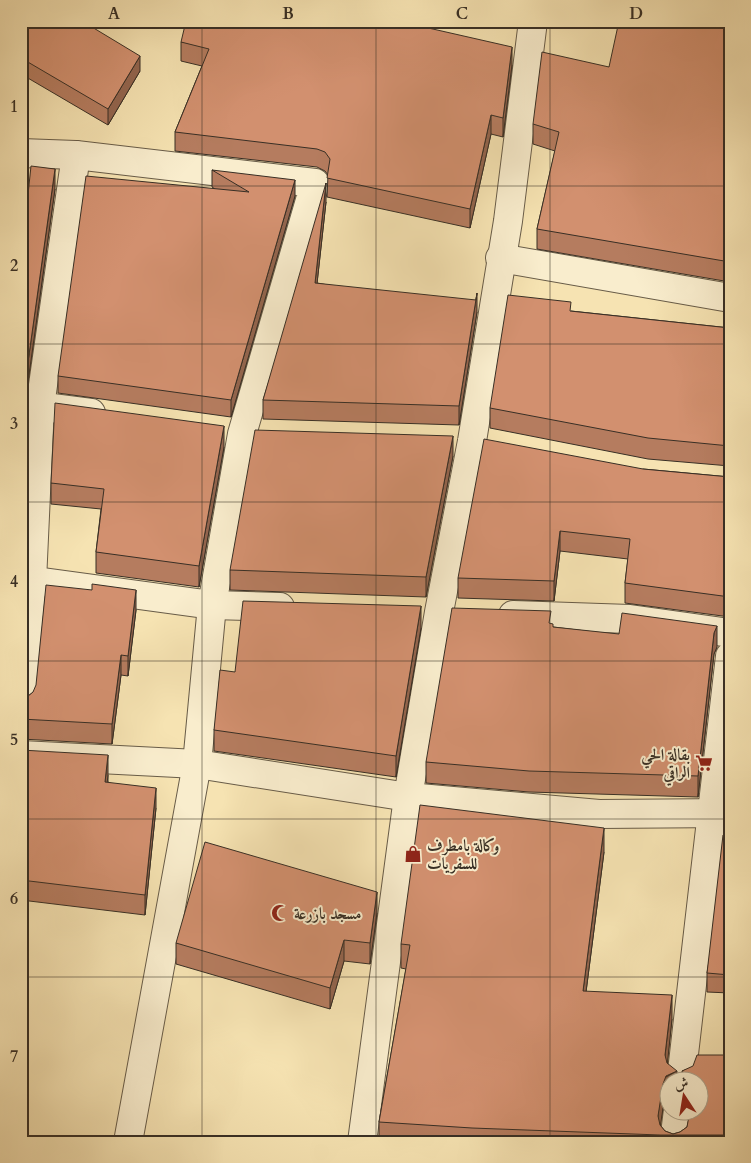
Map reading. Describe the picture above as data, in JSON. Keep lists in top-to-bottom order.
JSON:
{
  "places": {
    "supermarket": ["بقالة الحي الراقي"],
    "shop": ["وكالة بامطرف للسفريات"],
    "mosque": ["مسجد بازرعة"]
  },
  "north": "top",
  "grid": {
    "columns": [
      "A",
      "B",
      "C",
      "D"
    ],
    "rows": [
      "1",
      "2",
      "3",
      "4",
      "5",
      "6",
      "7"
    ]
  }
}
